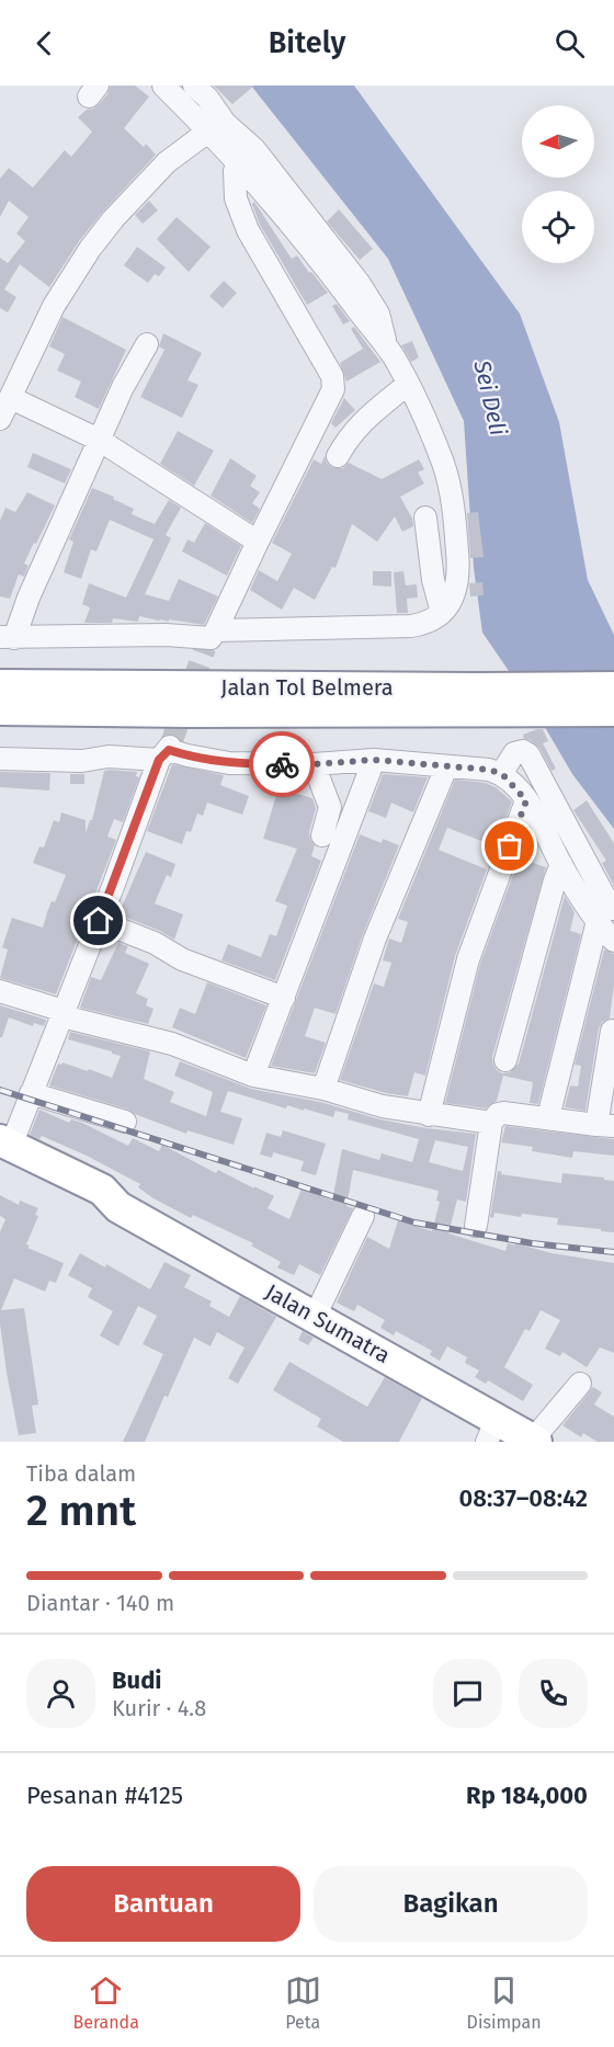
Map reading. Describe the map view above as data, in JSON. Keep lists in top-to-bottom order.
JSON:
{
  "streets": {
    "highway": ["Jalan Tol Belmera", "Jalan Sumatra"]
  },
  "water": ["Sei Deli"],
  "north": "left",
  "page": {
    "header": "Bitely",
    "heading": ["2 mnt", "Tiba dalam", "08:37–08:42"],
    "panel": [
      "Budi",
      "Kurir · 4.8",
      "Pesanan #4125",
      "Rp 184,000"
    ],
    "bar": "Diantar · 140 m",
    "buttons": ["Bantuan", "Bagikan"],
    "tabs": ["Beranda", "Peta", "Disimpan"]
  }
}
